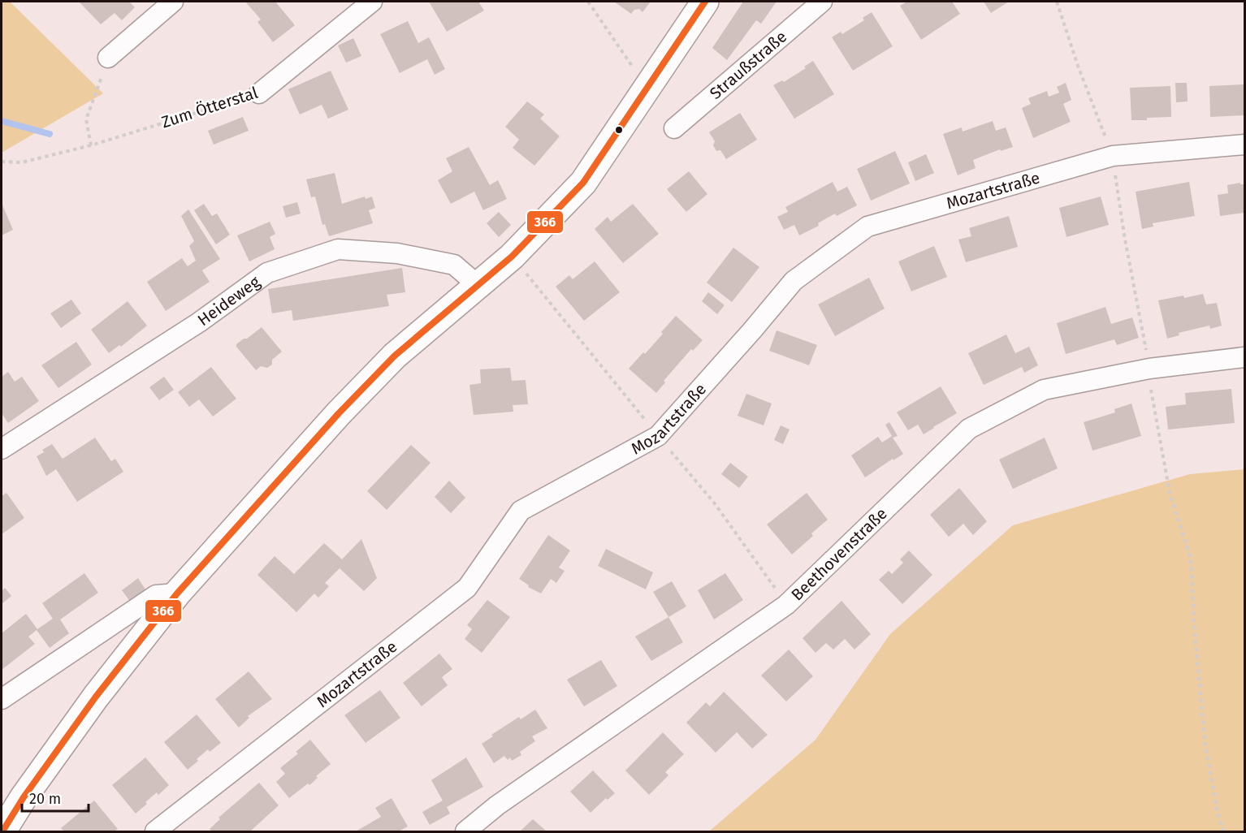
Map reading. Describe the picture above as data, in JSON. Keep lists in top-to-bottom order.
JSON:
{
  "streets": {
    "street": [
      "Straußstraße",
      "Zum Ötterstal",
      "Mozartstraße",
      "Heideweg",
      "Beethovenstraße"
    ]
  },
  "lines": ["transit line 366"],
  "scale_bar": "20 m"
}
